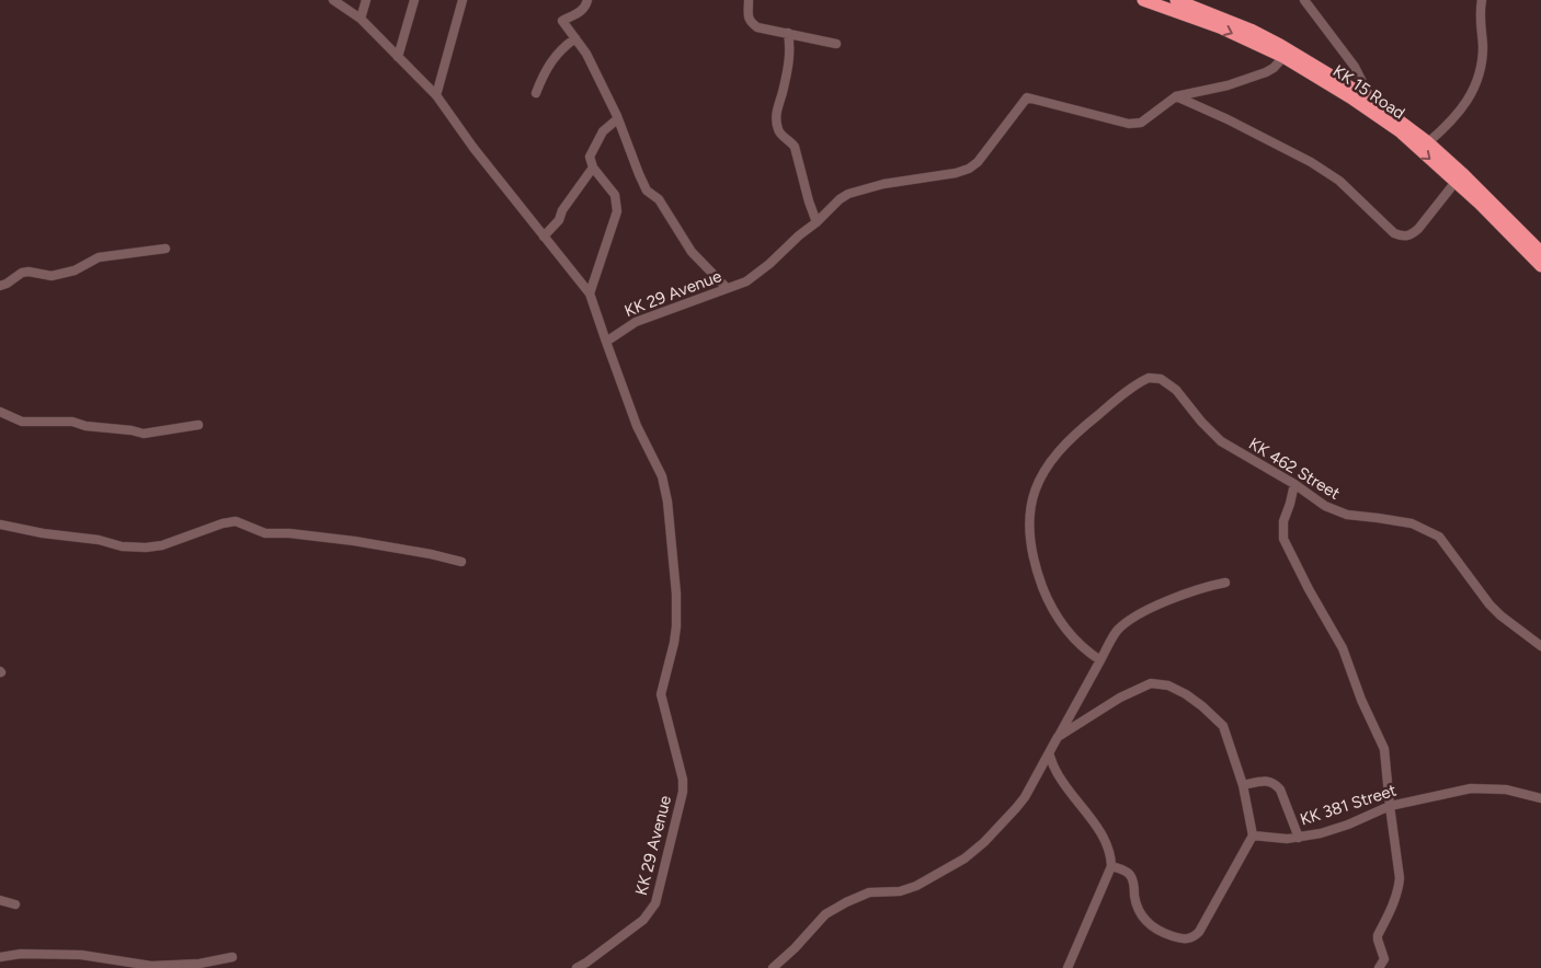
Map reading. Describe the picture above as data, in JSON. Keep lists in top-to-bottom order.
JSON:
{
  "streets": {
    "highway": ["KK 15 Road"],
    "street": ["KK 29 Avenue", "KK 462 Street", "KK 381 Street"]
  },
  "crossings": [
    ["KK 15 Road", "KK 29 Avenue"]
  ]
}
